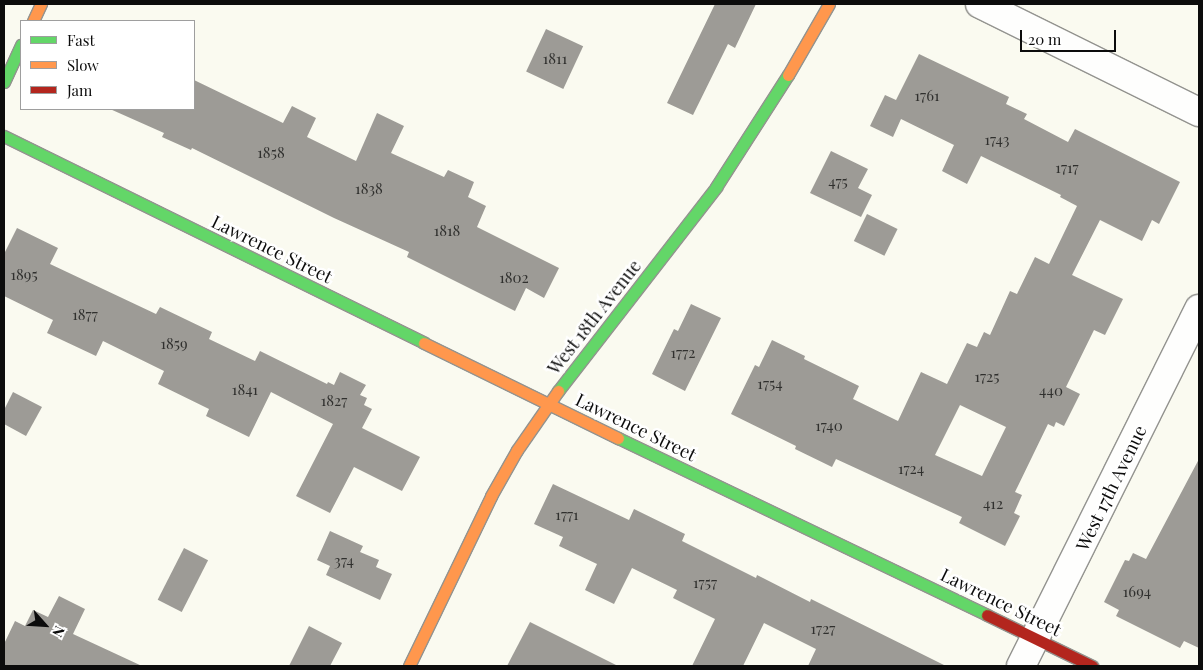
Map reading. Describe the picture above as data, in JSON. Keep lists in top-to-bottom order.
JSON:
{
  "streets": {
    "street": ["Lawrence Street", "West 18th Avenue", "West 17th Avenue"]
  },
  "crossings": [
    ["Lawrence Street", "West 18th Avenue"],
    ["Lawrence Street", "West 17th Avenue"]
  ],
  "house_numbers": [
    "1811",
    "1761",
    "1743",
    "1858",
    "1717",
    "475",
    "1838",
    "1818",
    "1895",
    "1802",
    "1877",
    "1859",
    "1772",
    "1725",
    "1754",
    "1841",
    "440",
    "1827",
    "1740",
    "1724",
    "412",
    "1771",
    "374",
    "1757",
    "1694",
    "1727"
  ],
  "legend": ["Fast", "Slow", "Jam"],
  "scale_bar": "20 m",
  "north": "bottom right"
}
